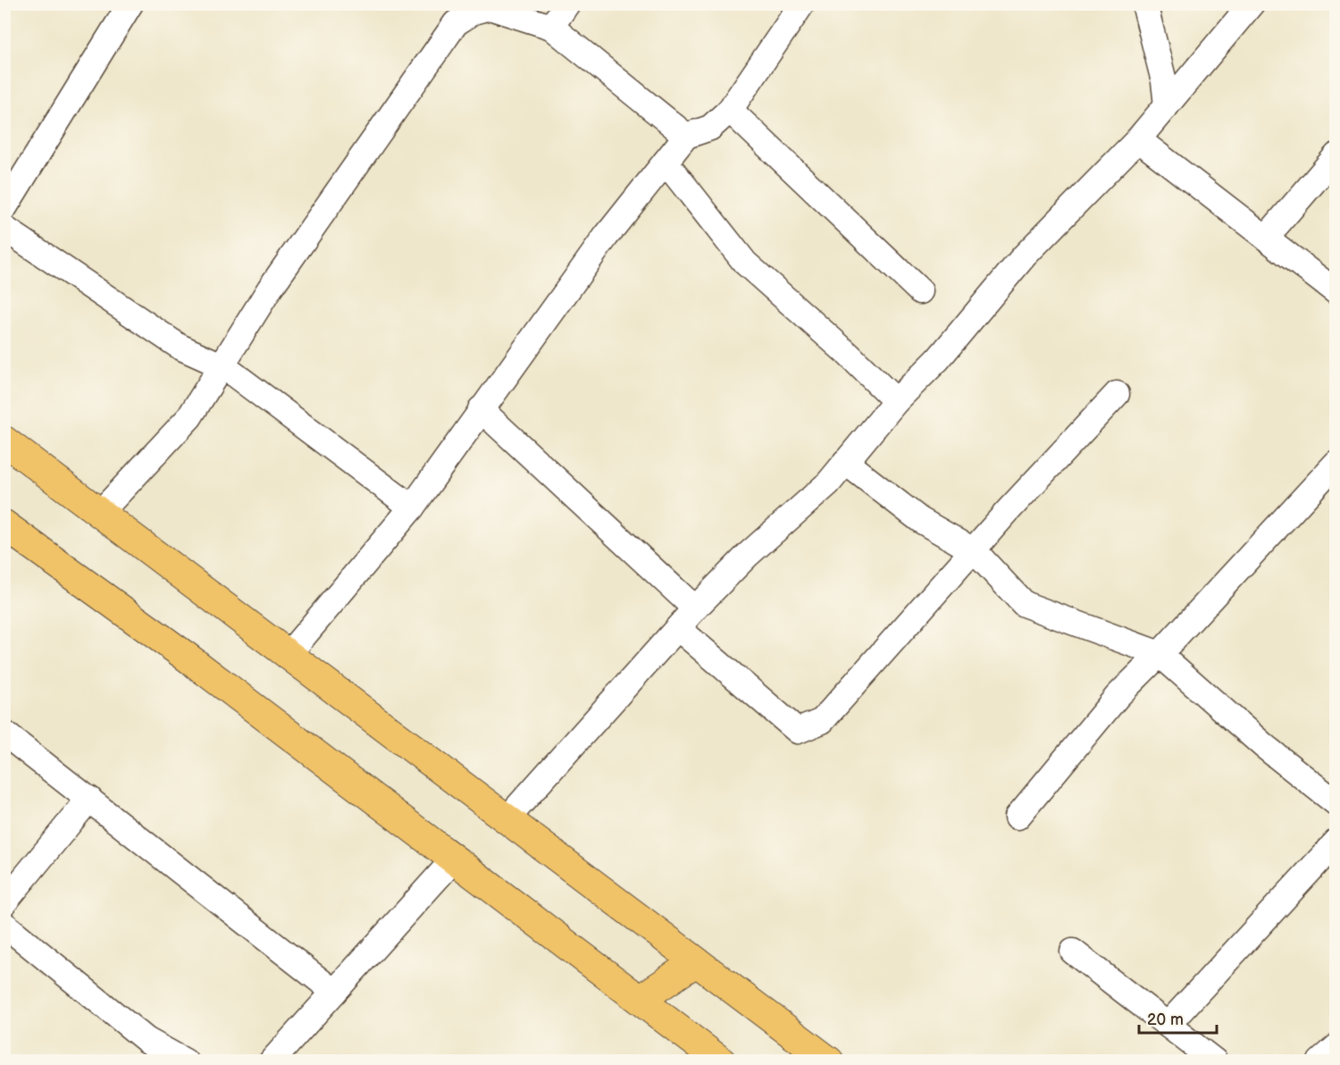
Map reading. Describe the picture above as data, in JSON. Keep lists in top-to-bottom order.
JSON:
{
  "scale_bar": "20 m"
}
